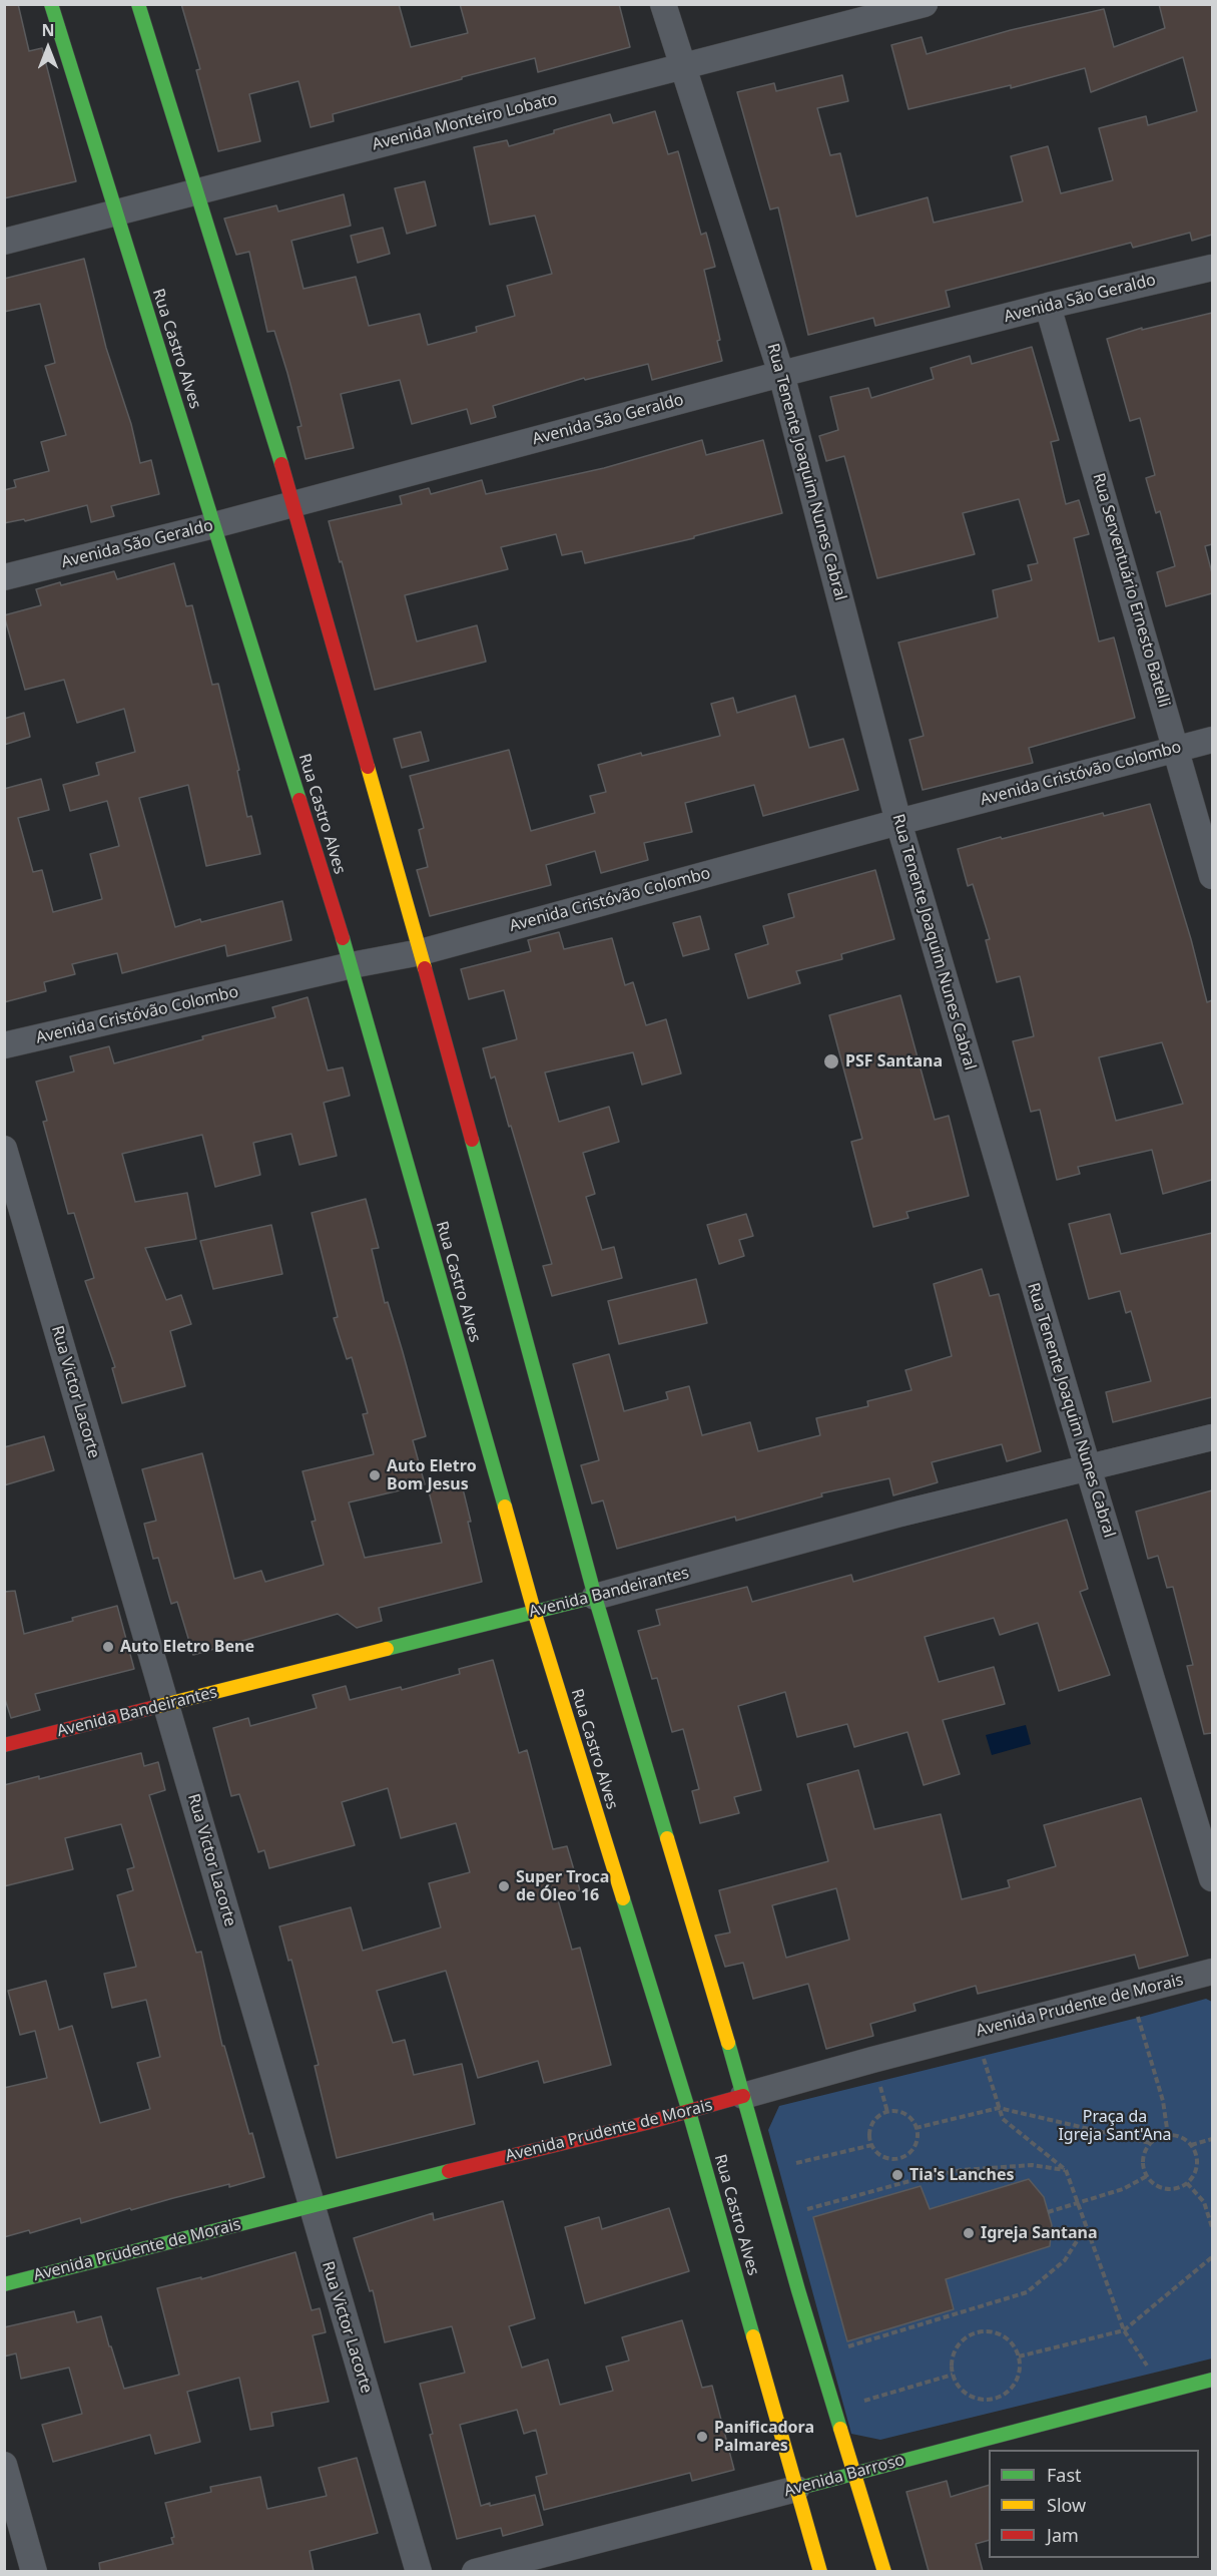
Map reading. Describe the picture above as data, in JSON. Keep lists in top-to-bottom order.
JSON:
{
  "streets": {
    "main road": [
      "Rua Castro Alves",
      "Avenida Bandeirantes",
      "Avenida Prudente de Morais",
      "Avenida Barroso"
    ],
    "street": [
      "Avenida Monteiro Lobato",
      "Avenida São Geraldo",
      "Rua Tenente Joaquim Nunes Cabral",
      "Rua Serventuário Ernesto Batelli",
      "Avenida Cristóvão Colombo",
      "Rua Victor Lacorte"
    ]
  },
  "crossings": [
    ["Avenida Monteiro Lobato", "Rua Castro Alves"],
    ["Avenida Monteiro Lobato", "Rua Tenente Joaquim Nunes Cabral"],
    ["Avenida São Geraldo", "Rua Castro Alves"],
    ["Avenida São Geraldo", "Rua Tenente Joaquim Nunes Cabral"],
    ["Avenida São Geraldo", "Rua Serventuário Ernesto Batelli"],
    ["Rua Castro Alves", "Avenida Cristóvão Colombo"],
    ["Rua Castro Alves", "Avenida Bandeirantes"],
    ["Rua Castro Alves", "Avenida Prudente de Morais"],
    ["Rua Castro Alves", "Avenida Barroso"],
    ["Rua Tenente Joaquim Nunes Cabral", "Avenida Cristóvão Colombo"],
    ["Rua Tenente Joaquim Nunes Cabral", "Avenida Bandeirantes"],
    ["Rua Serventuário Ernesto Batelli", "Avenida Cristóvão Colombo"],
    ["Rua Victor Lacorte", "Avenida Bandeirantes"],
    ["Rua Victor Lacorte", "Avenida Prudente de Morais"]
  ],
  "parks": ["Praça da Igreja Sant'Ana"],
  "places": [
    "PSF Santana",
    "Auto Eletro Bom Jesus",
    "Auto Eletro Bene",
    "Super Troca de Óleo 16",
    "Tia's Lanches",
    "Igreja Santana",
    "Panificadora Palmares"
  ],
  "legend": ["Fast", "Slow", "Jam"],
  "north": "top"
}
